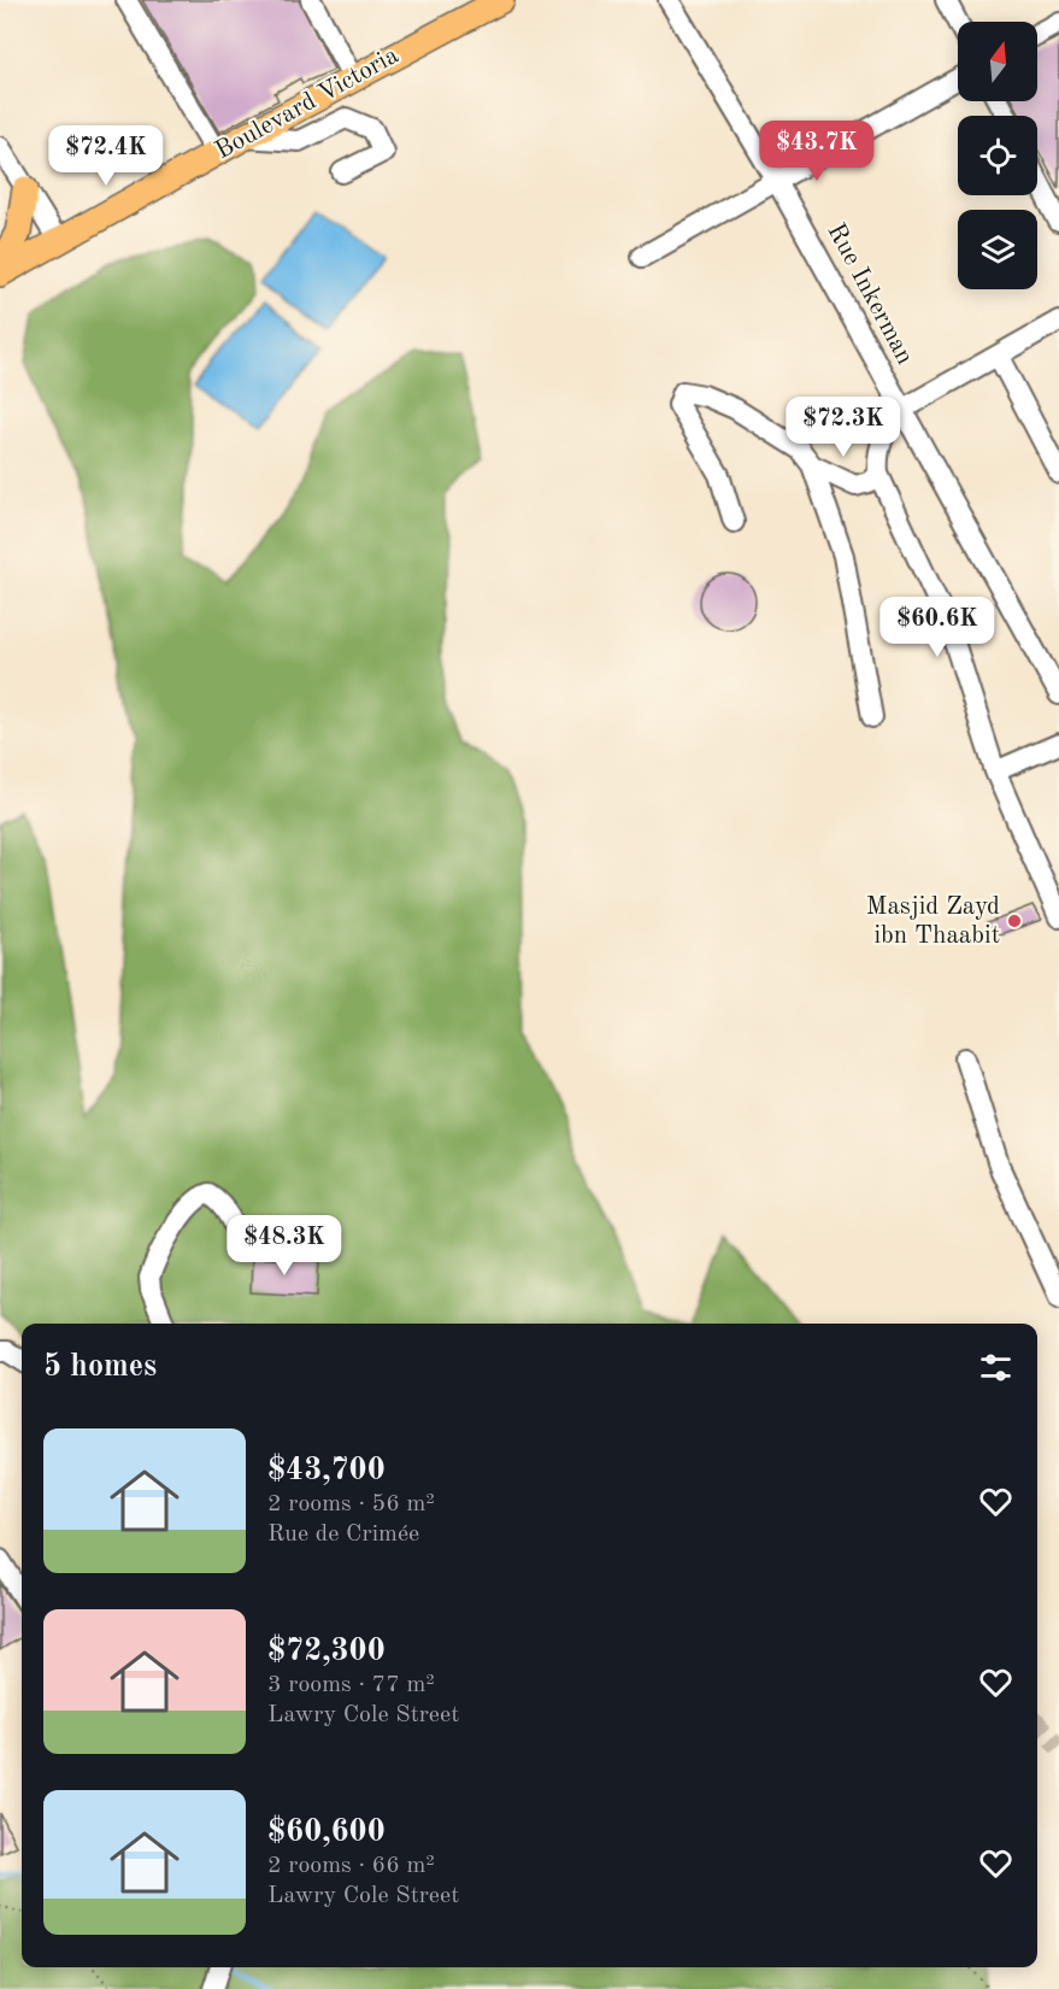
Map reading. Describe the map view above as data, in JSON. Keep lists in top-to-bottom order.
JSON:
{
  "streets": {
    "main road": ["Boulevard Victoria"],
    "street": ["Rue Inkerman"]
  },
  "places": ["Masjid Zayd ibn Thaabit"],
  "north": "top",
  "page": {
    "price": [
      "$43.7K",
      "$72.4K",
      "$72.3K",
      "$60.6K",
      "$48.3K"
    ],
    "heading": "5 homes",
    "list": [
      {
        "name": "$43,700",
        "note": "2 rooms · 56 m² · Rue de Crimée"
      },
      {
        "name": "$72,300",
        "note": "3 rooms · 77 m² · Lawry Cole Street"
      },
      {
        "name": "$60,600",
        "note": "2 rooms · 66 m² · Lawry Cole Street"
      }
    ]
  }
}
